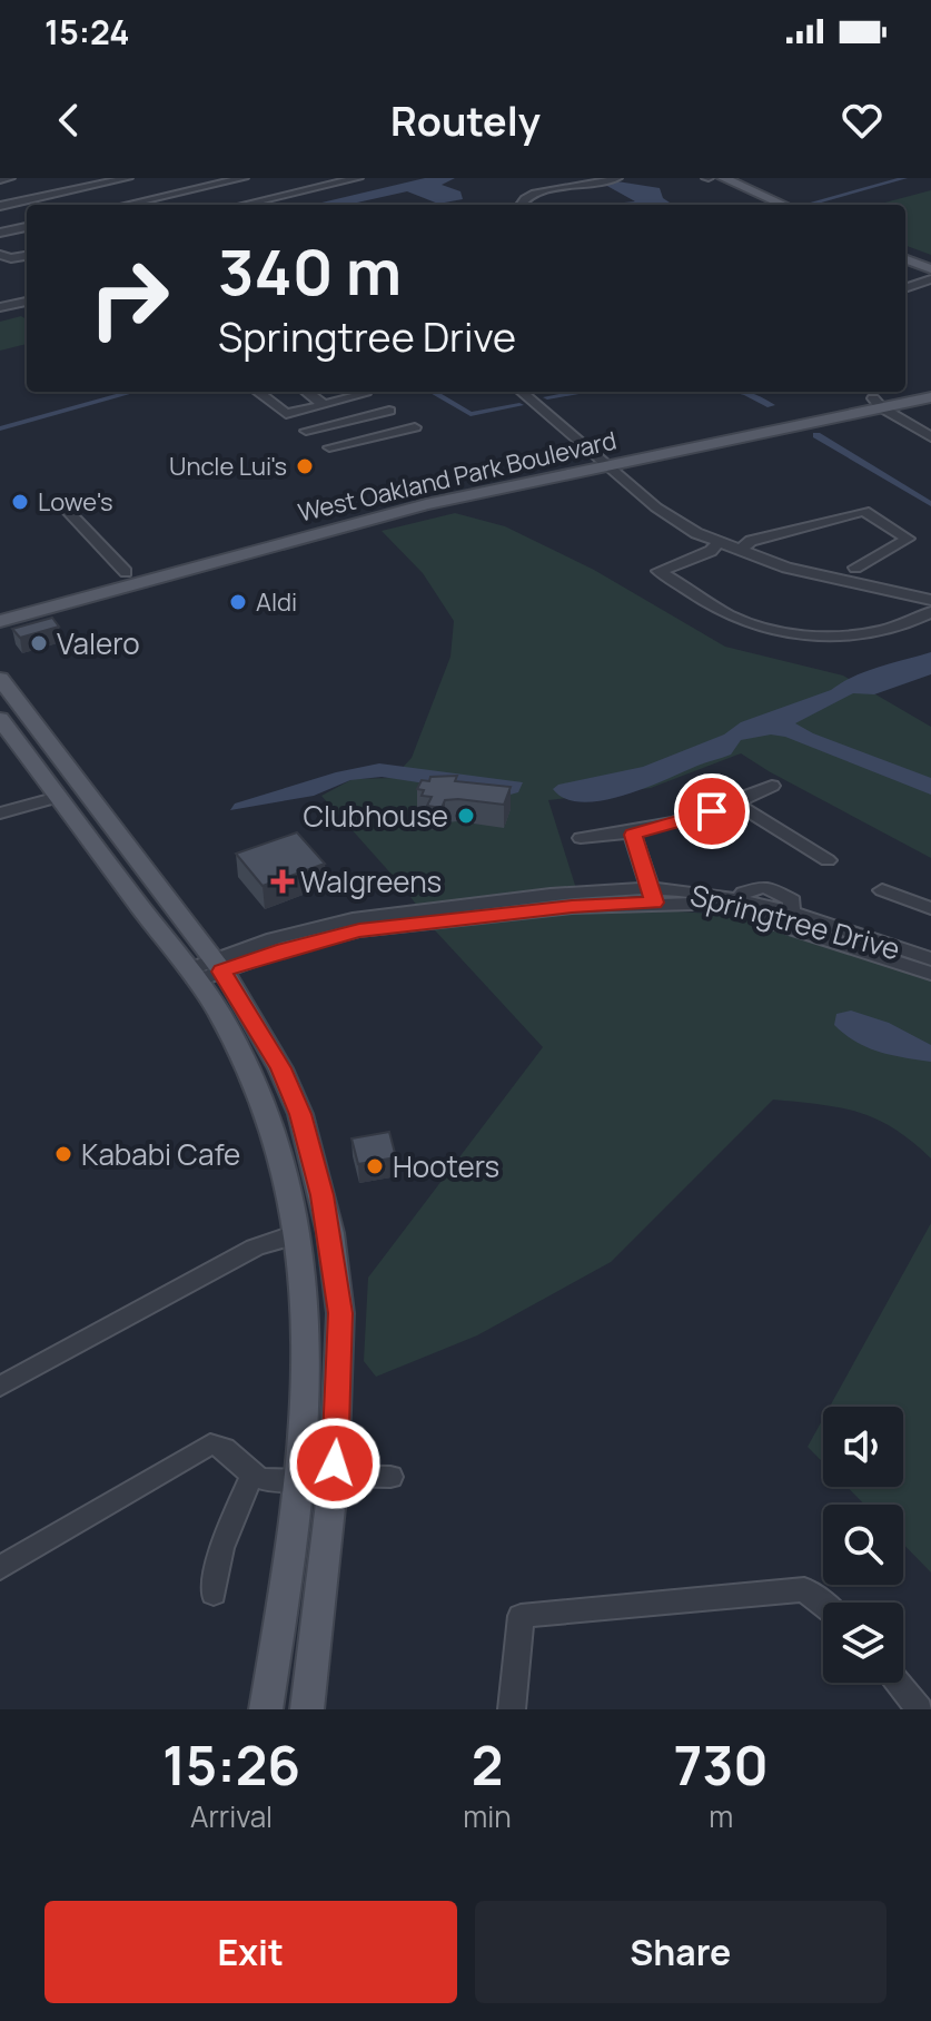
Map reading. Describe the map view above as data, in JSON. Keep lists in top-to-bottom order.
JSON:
{
  "streets": {
    "main road": ["West Oakland Park Boulevard"],
    "street": ["Springtree Drive"]
  },
  "places": {
    "other": [
      "Uncle Lui's",
      "Lowe's",
      "Aldi",
      "Valero",
      "Clubhouse",
      "Kababi Cafe",
      "Hooters"
    ],
    "health": ["Walgreens"]
  },
  "page": {
    "status": "15:24",
    "header": "Routely",
    "turn": ["340 m", "Springtree Drive"],
    "eta": [
      "15:26",
      "Arrival",
      "2",
      "min",
      "730",
      "m"
    ],
    "buttons": ["Exit", "Share"]
  }
}
